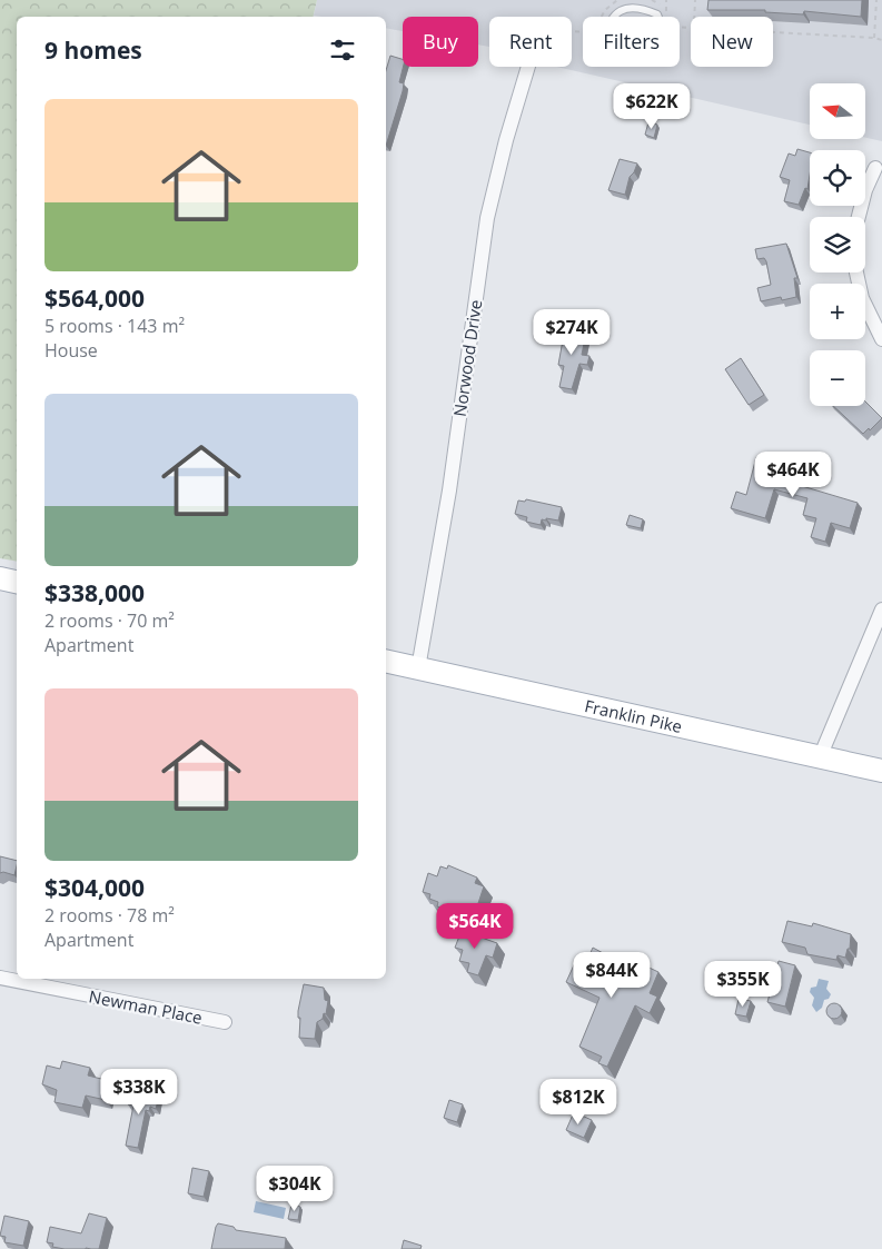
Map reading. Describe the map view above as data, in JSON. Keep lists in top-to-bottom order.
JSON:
{
  "streets": {
    "main road": ["Franklin Pike"],
    "street": ["Norwood Drive", "Newman Place"]
  },
  "crossings": [
    ["Norwood Drive", "Franklin Pike"]
  ],
  "north": "left",
  "page": {
    "chip": [
      "Buy",
      "Rent",
      "Filters",
      "New"
    ],
    "heading": "9 homes",
    "map_buttons": ["+", "−"],
    "price": [
      "$622K",
      "$274K",
      "$464K",
      "$564K",
      "$844K",
      "$355K",
      "$338K",
      "$812K",
      "$304K"
    ],
    "list": [
      {
        "name": "$564,000",
        "note": "5 rooms · 143 m² · House"
      },
      {
        "name": "$338,000",
        "note": "2 rooms · 70 m² · Apartment"
      },
      {
        "name": "$304,000",
        "note": "2 rooms · 78 m² · Apartment"
      }
    ]
  }
}
